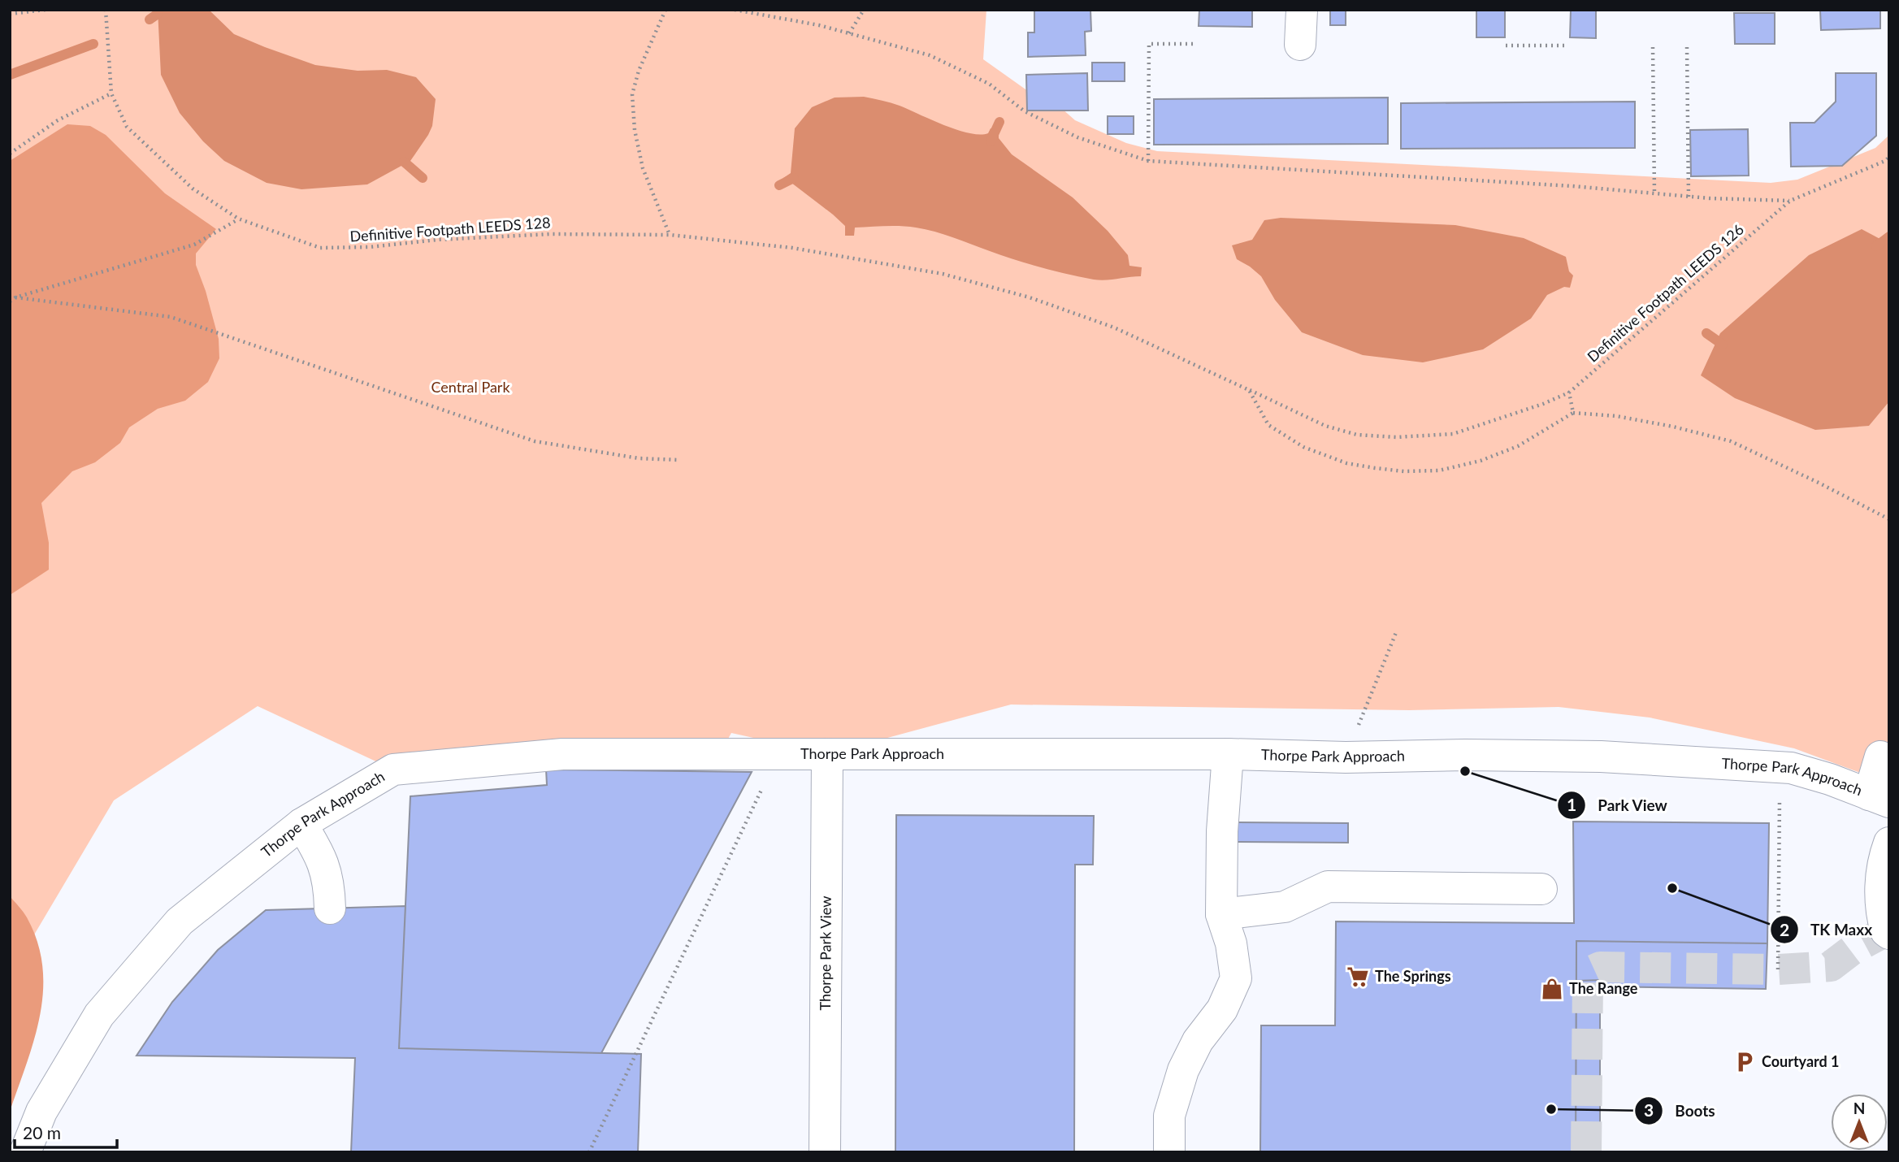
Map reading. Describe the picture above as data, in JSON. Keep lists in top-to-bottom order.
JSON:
{
  "streets": {
    "street": ["Thorpe Park Approach", "Thorpe Park View"],
    "path": ["Definitive Footpath LEEDS 128", "Definitive Footpath LEEDS 126"]
  },
  "crossings": [
    ["Definitive Footpath LEEDS 128", "Definitive Footpath LEEDS 126"],
    ["Thorpe Park Approach", "Thorpe Park View"]
  ],
  "parks": ["Central Park"],
  "places": {
    "other": ["Park View", "TK Maxx", "Boots"],
    "supermarket": ["The Springs"],
    "shop": ["The Range"],
    "parking": ["Courtyard 1"]
  },
  "scale_bar": "20 m",
  "north": "top"
}
